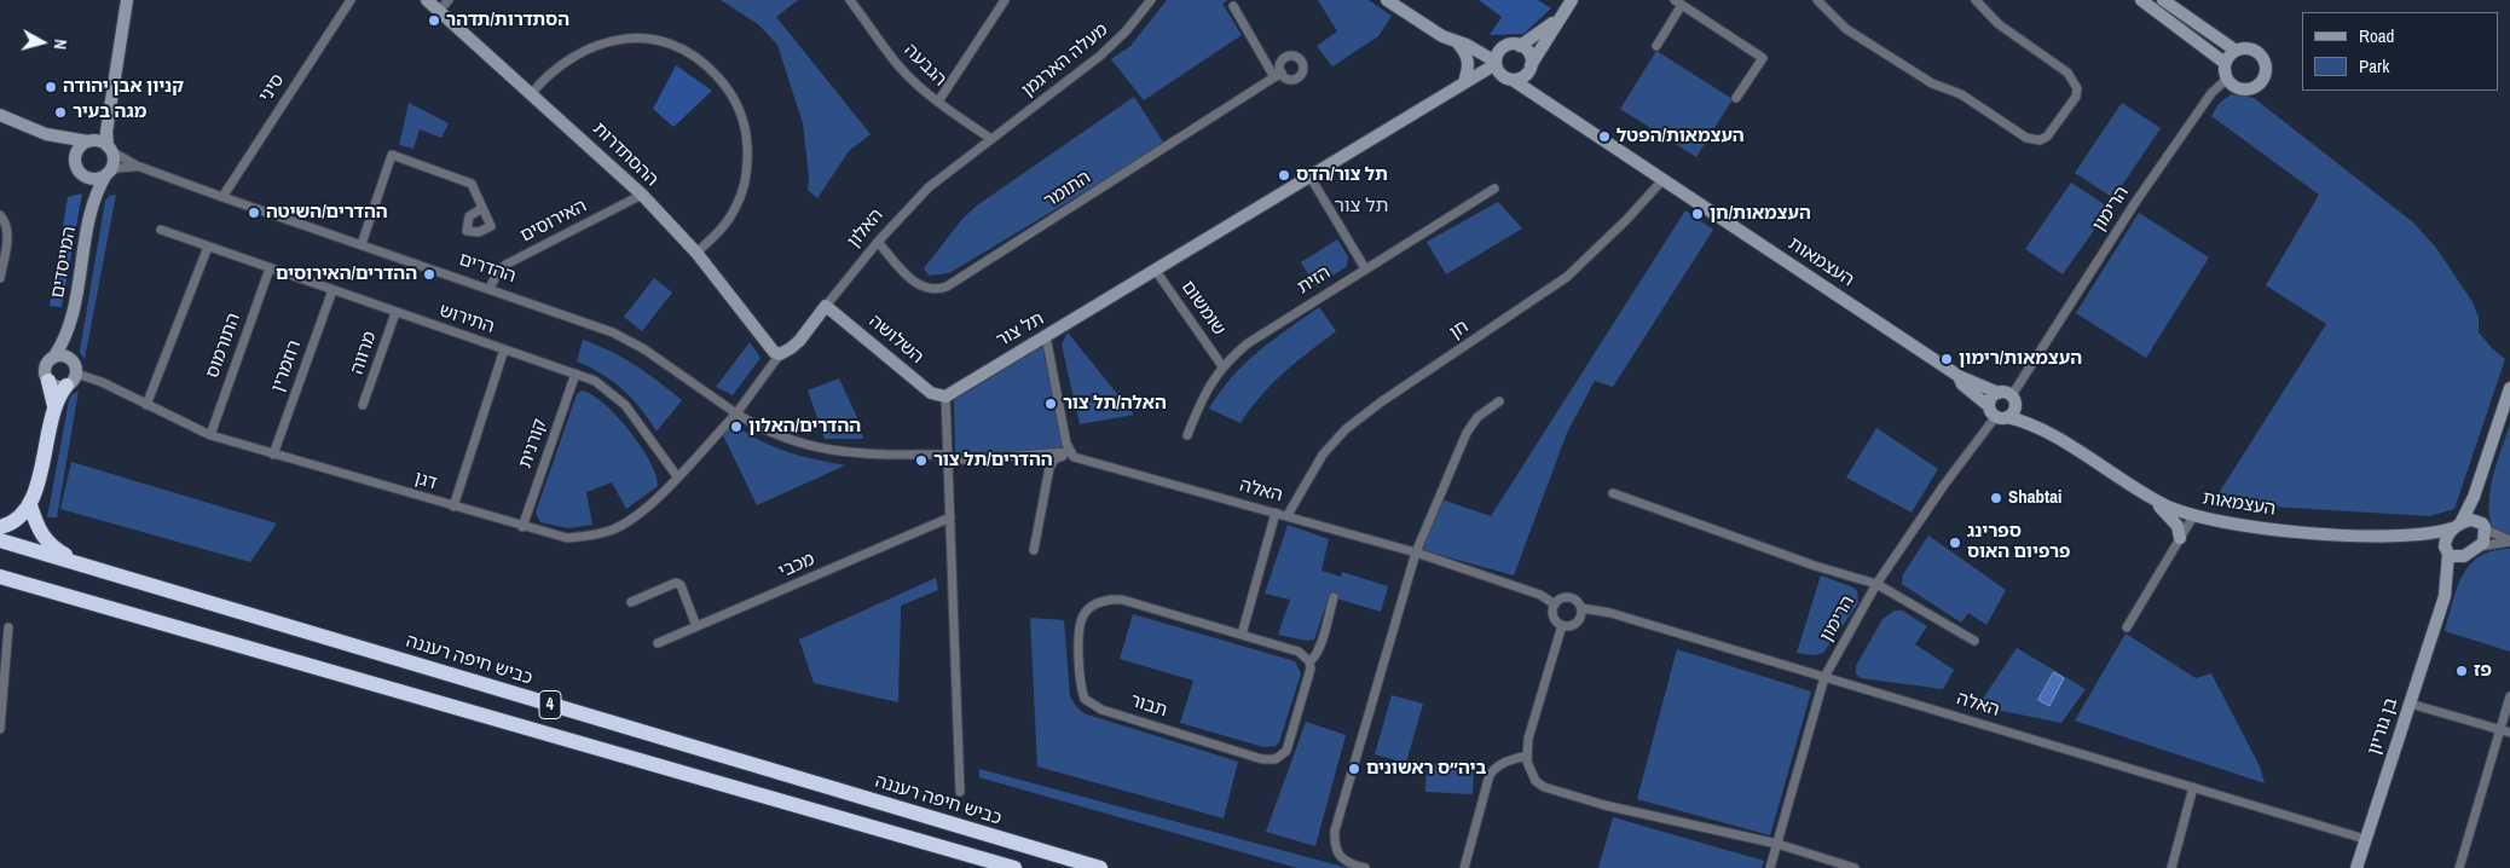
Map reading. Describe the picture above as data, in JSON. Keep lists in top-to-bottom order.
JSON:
{
  "streets": {
    "highway": ["כביש חיפה רעננה", "4"],
    "street": [
      "מעלה הארגמן",
      "הגבעה",
      "סיני",
      "ההסתדרות",
      "התומר",
      "הרימון",
      "האירוסים",
      "האלון",
      "המייסדים",
      "העצמאות",
      "ההדרים",
      "הזית",
      "שומשום",
      "התירוש",
      "תל צור",
      "חן",
      "השלושה",
      "התורמוס",
      "מרווה",
      "רוזמרין",
      "קורנית",
      "דגן",
      "האלה",
      "מכבי",
      "תבור",
      "בן גוריון"
    ]
  },
  "crossings": [
    ["מעלה הארגמן", "הגבעה"],
    ["מעלה הארגמן", "האלון"],
    ["הגבעה", "האלון"],
    ["סיני", "ההדרים"],
    ["ההסתדרות", "האירוסים"],
    ["ההסתדרות", "האלון"],
    ["התומר", "האלון"],
    ["הרימון", "העצמאות"],
    ["הרימון", "האלה"],
    ["האירוסים", "ההדרים"],
    ["האלון", "השלושה"],
    ["המייסדים", "ההדרים"],
    ["המייסדים", "דגן"],
    ["העצמאות", "תל צור"],
    ["העצמאות", "חן"],
    ["העצמאות", "בן גוריון"],
    ["ההדרים", "דגן"],
    ["ההדרים", "האלה"],
    ["הזית", "שומשום"],
    ["שומשום", "תל צור"],
    ["התירוש", "התורמוס"],
    ["התירוש", "מרווה"],
    ["התירוש", "רוזמרין"],
    ["התירוש", "קורנית"],
    ["התירוש", "דגן"],
    ["תל צור", "השלושה"],
    ["חן", "האלה"],
    ["התורמוס", "דגן"],
    ["רוזמרין", "דגן"],
    ["קורנית", "דגן"],
    ["האלה", "בן גוריון"]
  ],
  "districts": ["תל צור"],
  "places": [
    "הסתדרות/תדהר",
    "קניון אבן יהודה",
    "מגה בעיר",
    "העצמאות/הפטל",
    "תל צור/הדס",
    "ההדרים/השיטה",
    "העצמאות/חן",
    "ההדרים/האירוסים",
    "העצמאות/רימון",
    "האלה/תל צור",
    "ההדרים/האלון",
    "ההדרים/תל צור",
    "Shabtai",
    "ספרינג פרפיום האוס",
    "פז",
    "ביה״ס ראשונים"
  ],
  "legend": ["Road", "Park"],
  "north": "right"
}
